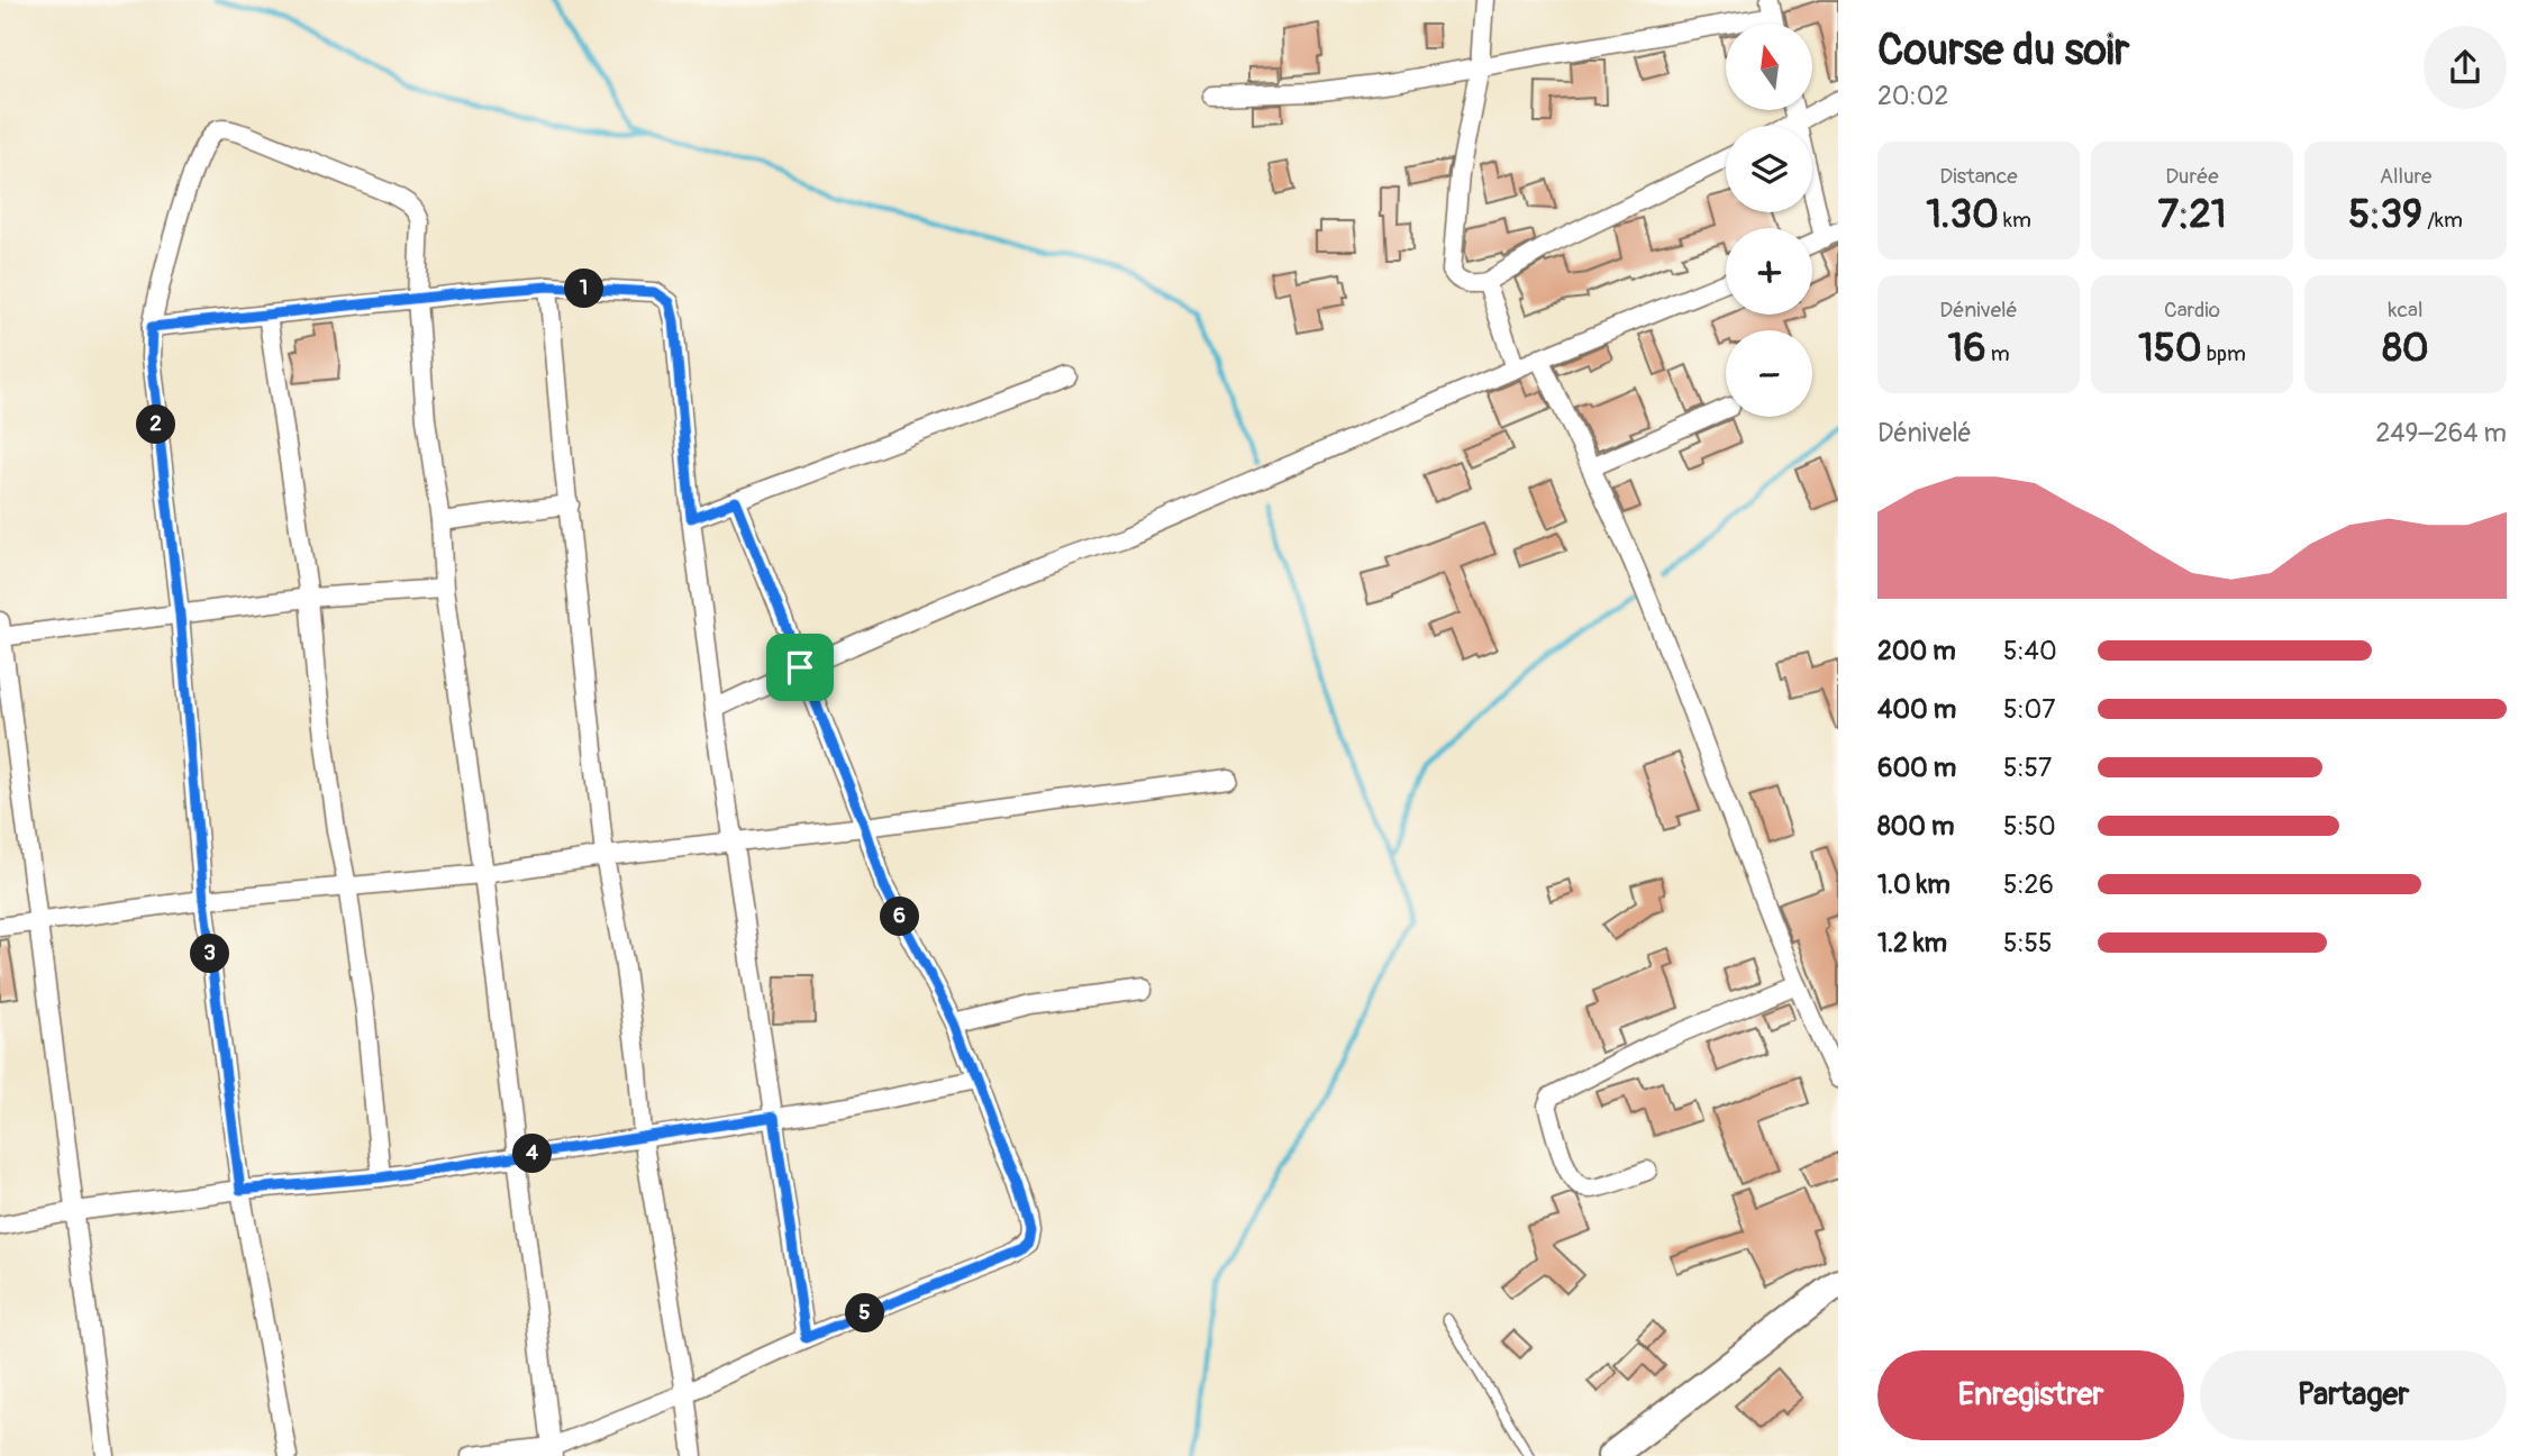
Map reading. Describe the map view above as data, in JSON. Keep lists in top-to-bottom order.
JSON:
{
  "north": "top",
  "page": {
    "heading": ["Course du soir", "20:02"],
    "map_buttons": ["+", "−"],
    "stats": [
      ["Distance", "1.30 km"],
      ["Durée", "7:21"],
      ["Allure", "5:39 /km"],
      ["Dénivelé", "16 m"],
      ["Cardio", "150 bpm"],
      ["kcal", "80"]
    ],
    "pins": [
      "1",
      "2",
      "6",
      "3",
      "4",
      "5"
    ],
    "chart": ["Dénivelé", "249–264 m"],
    "list": [
      {
        "name": "200 m",
        "note": "5:40"
      },
      {
        "name": "400 m",
        "note": "5:07"
      },
      {
        "name": "600 m",
        "note": "5:57"
      },
      {
        "name": "800 m",
        "note": "5:50"
      },
      {
        "name": "1.0 km",
        "note": "5:26"
      },
      {
        "name": "1.2 km",
        "note": "5:55"
      }
    ],
    "buttons": ["Enregistrer", "Partager"]
  }
}
